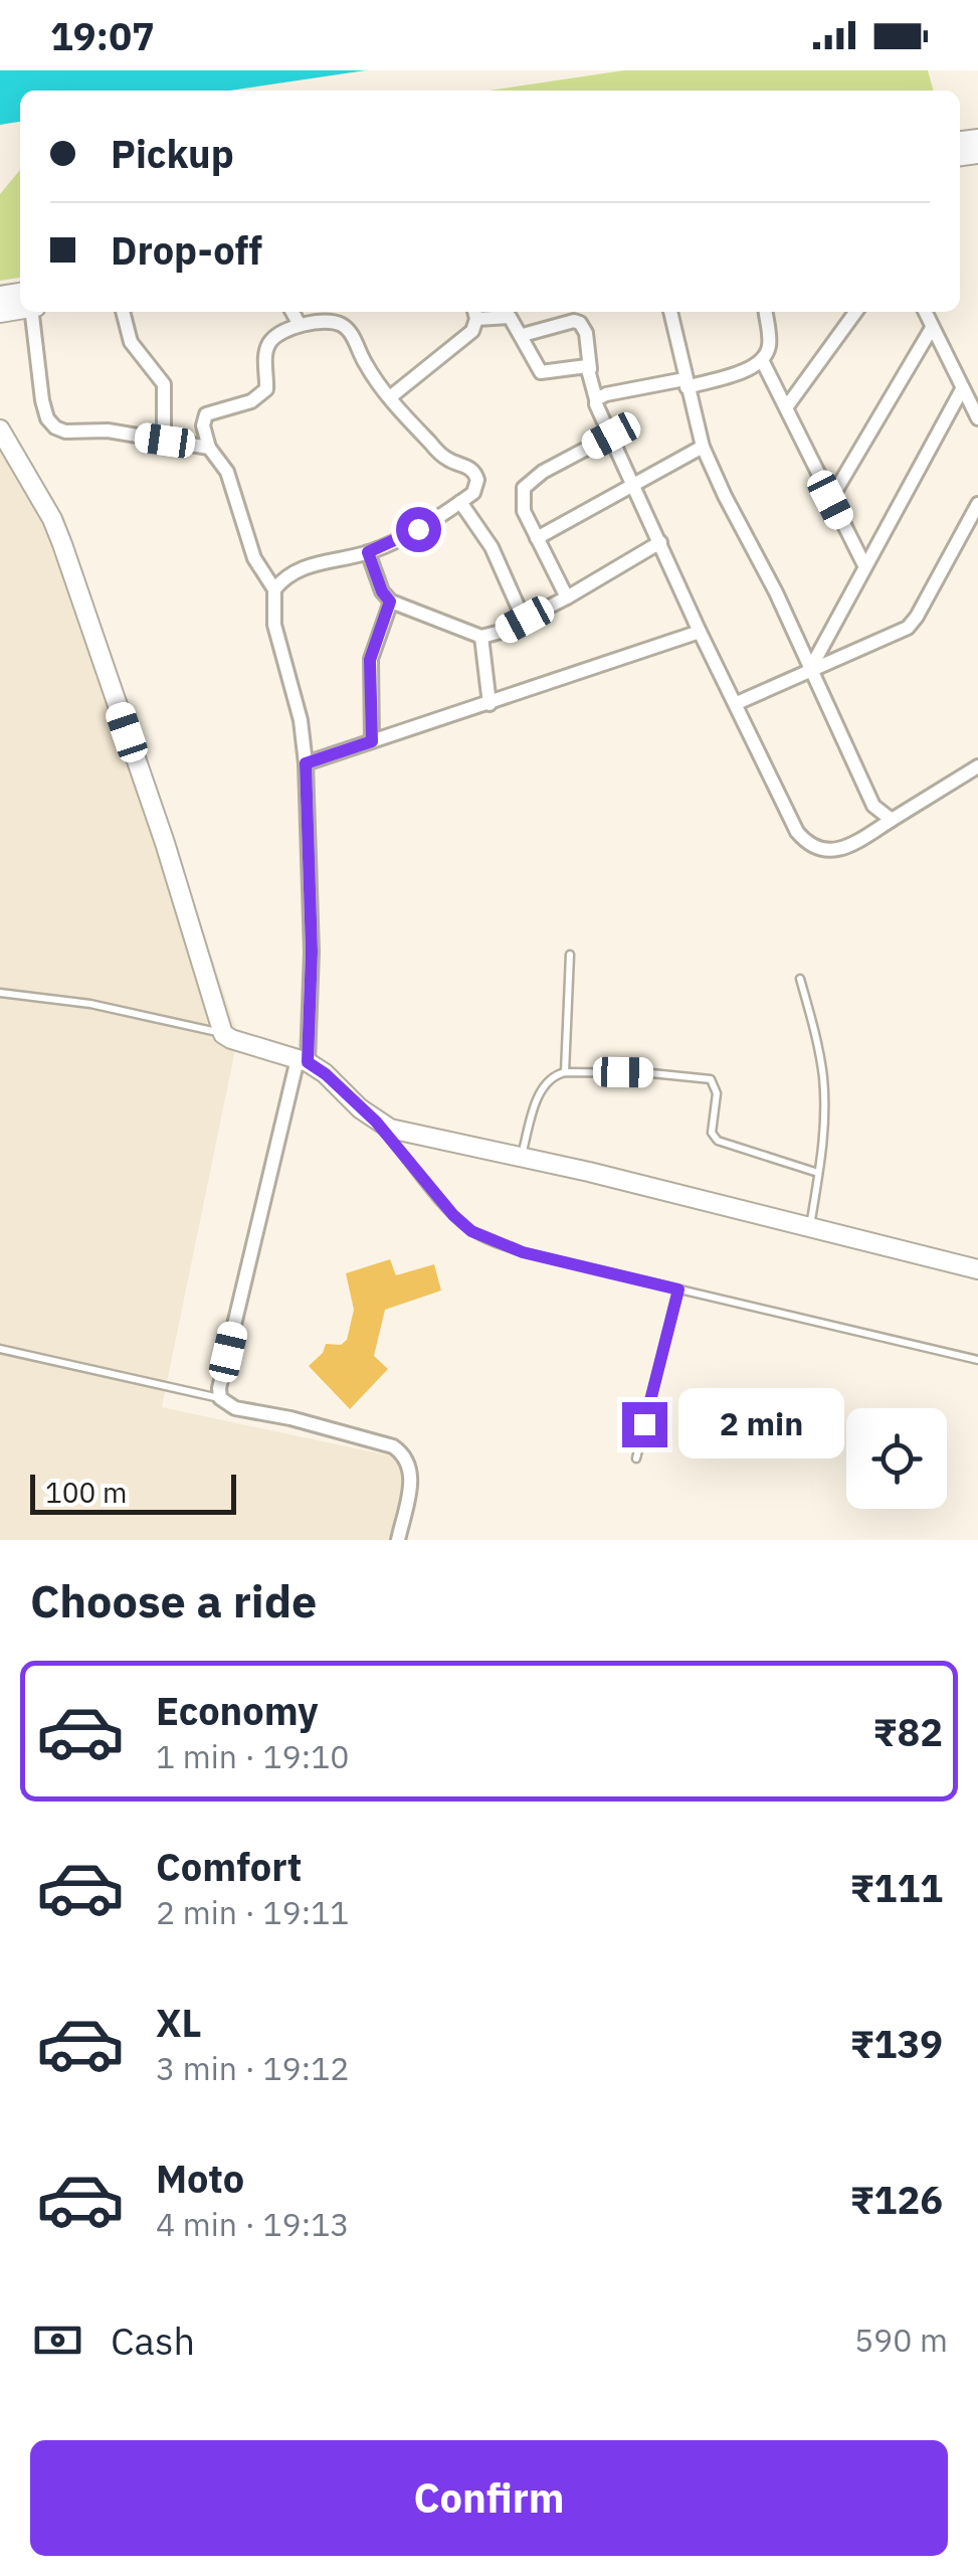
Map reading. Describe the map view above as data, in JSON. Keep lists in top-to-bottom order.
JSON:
{
  "scale_bar": "100 m",
  "page": {
    "status": "19:07",
    "banner": ["Pickup", "Drop-off"],
    "bubble": "2 min",
    "scale": "100 m",
    "heading": "Choose a ride",
    "list": [
      {
        "name": "Economy",
        "note": "1 min · 19:10",
        "value": "₹82"
      },
      {
        "name": "Comfort",
        "note": "2 min · 19:11",
        "value": "₹111"
      },
      {
        "name": "XL",
        "note": "3 min · 19:12",
        "value": "₹139"
      },
      {
        "name": "Moto",
        "note": "4 min · 19:13",
        "value": "₹126"
      }
    ],
    "pay": ["Cash", "590 m"],
    "buttons": "Confirm"
  }
}
